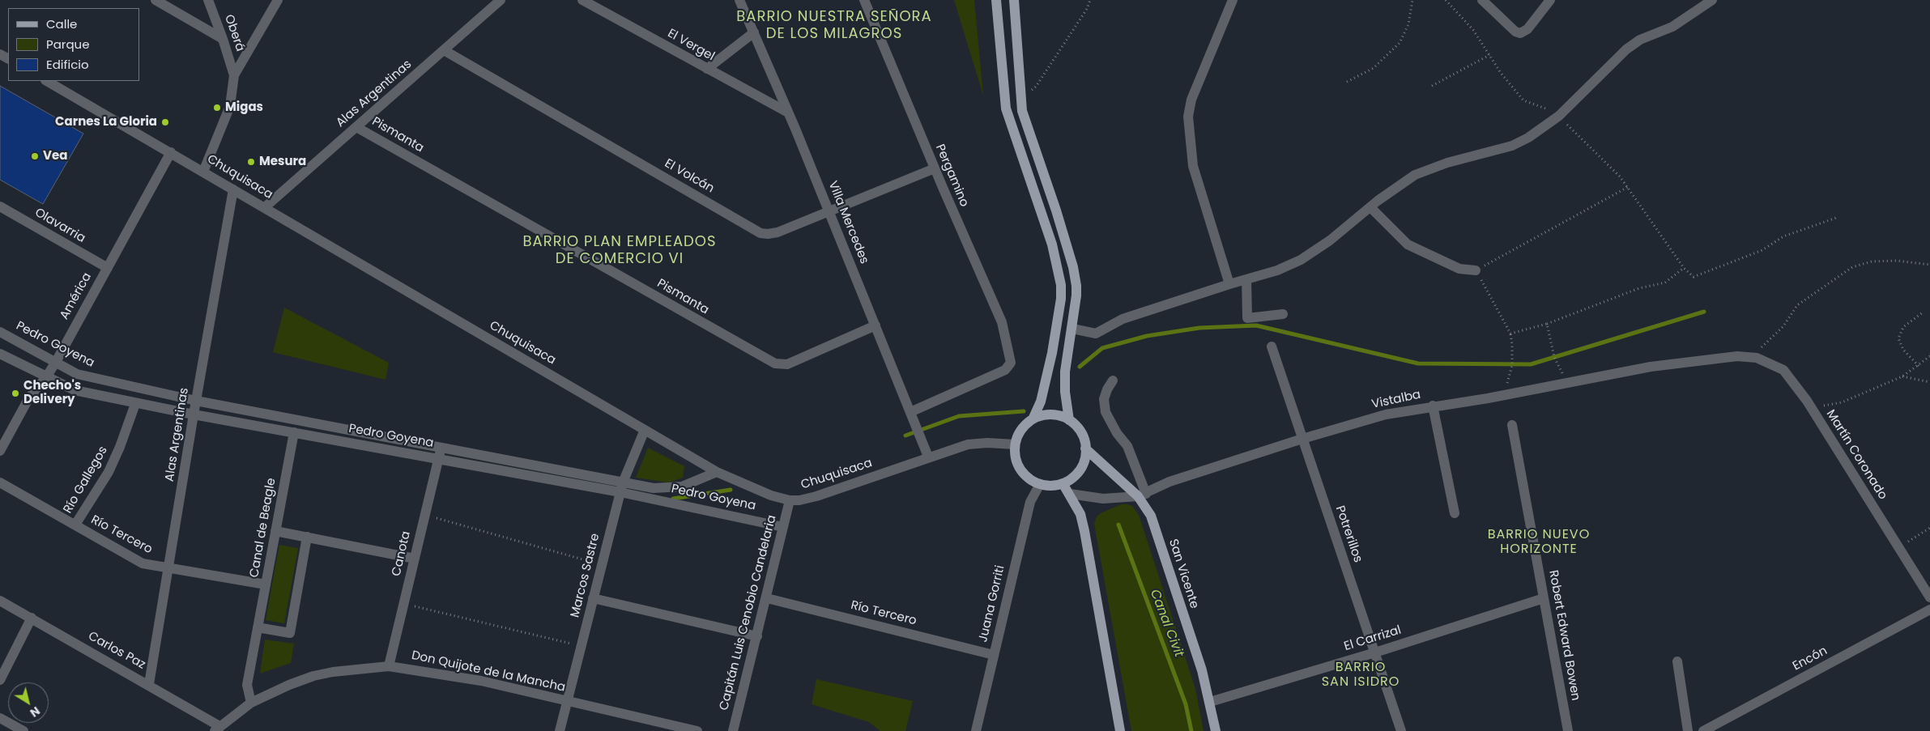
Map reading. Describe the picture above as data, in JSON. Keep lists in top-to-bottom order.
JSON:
{
  "streets": {
    "main road": ["San Vicente"],
    "street": [
      "Oberá",
      "El Vergel",
      "Alas Argentinas",
      "Pismanta",
      "Pergamino",
      "El Volcán",
      "Chuquisaca",
      "Villa Mercedes",
      "Olavarria",
      "América",
      "Pedro Goyena",
      "Vistalba",
      "Martín Coronado",
      "Río Gallegos",
      "Canal de Beagle",
      "Potrerillos",
      "Río Tercero",
      "Canota",
      "Marcos Sastre",
      "Juana Gorriti",
      "Capitán Luis Cenobio Candelaria",
      "Robert Edward Bowen",
      "El Carrizal",
      "Carlos Paz",
      "Encón",
      "Don Quijote de la Mancha"
    ]
  },
  "crossings": [
    ["El Vergel", "Villa Mercedes"],
    ["Alas Argentinas", "Pismanta"],
    ["Alas Argentinas", "El Volcán"],
    ["Alas Argentinas", "Chuquisaca"],
    ["Alas Argentinas", "Pedro Goyena"],
    ["Alas Argentinas", "Río Tercero"],
    ["Alas Argentinas", "Carlos Paz"],
    ["Pismanta", "Villa Mercedes"],
    ["Pergamino", "El Volcán"],
    ["Pergamino", "Villa Mercedes"],
    ["El Volcán", "Villa Mercedes"],
    ["Chuquisaca", "Villa Mercedes"],
    ["Chuquisaca", "América"],
    ["Chuquisaca", "Pedro Goyena"],
    ["Chuquisaca", "San Vicente"],
    ["Chuquisaca", "Marcos Sastre"],
    ["Chuquisaca", "Juana Gorriti"],
    ["Chuquisaca", "Capitán Luis Cenobio Candelaria"],
    ["Olavarria", "América"],
    ["América", "Pedro Goyena"],
    ["Pedro Goyena", "Río Gallegos"],
    ["Pedro Goyena", "Canal de Beagle"],
    ["Pedro Goyena", "Canota"],
    ["Pedro Goyena", "Marcos Sastre"],
    ["Pedro Goyena", "Capitán Luis Cenobio Candelaria"],
    ["Vistalba", "Martín Coronado"],
    ["Vistalba", "Potrerillos"],
    ["Vistalba", "San Vicente"],
    ["Río Gallegos", "Río Tercero"],
    ["Canal de Beagle", "Río Tercero"],
    ["Canal de Beagle", "Don Quijote de la Mancha"],
    ["Potrerillos", "El Carrizal"],
    ["Río Tercero", "Juana Gorriti"],
    ["Río Tercero", "Capitán Luis Cenobio Candelaria"],
    ["Canota", "Don Quijote de la Mancha"],
    ["San Vicente", "Juana Gorriti"],
    ["San Vicente", "El Carrizal"],
    ["Marcos Sastre", "Don Quijote de la Mancha"],
    ["Robert Edward Bowen", "El Carrizal"],
    ["Carlos Paz", "Don Quijote de la Mancha"]
  ],
  "districts": [
    "BARRIO NUESTRA SEÑORA DE LOS MILAGROS",
    "BARRIO PLAN EMPLEADOS DE COMERCIO VI",
    "BARRIO NUEVO HORIZONTE",
    "BARRIO SAN ISIDRO"
  ],
  "water": ["Canal Civit"],
  "places": [
    "Migas",
    "Carnes La Gloria",
    "Vea",
    "Mesura",
    "Checho's Delivery"
  ],
  "legend": ["Calle", "Parque", "Edificio"],
  "north": "bottom right"
}
